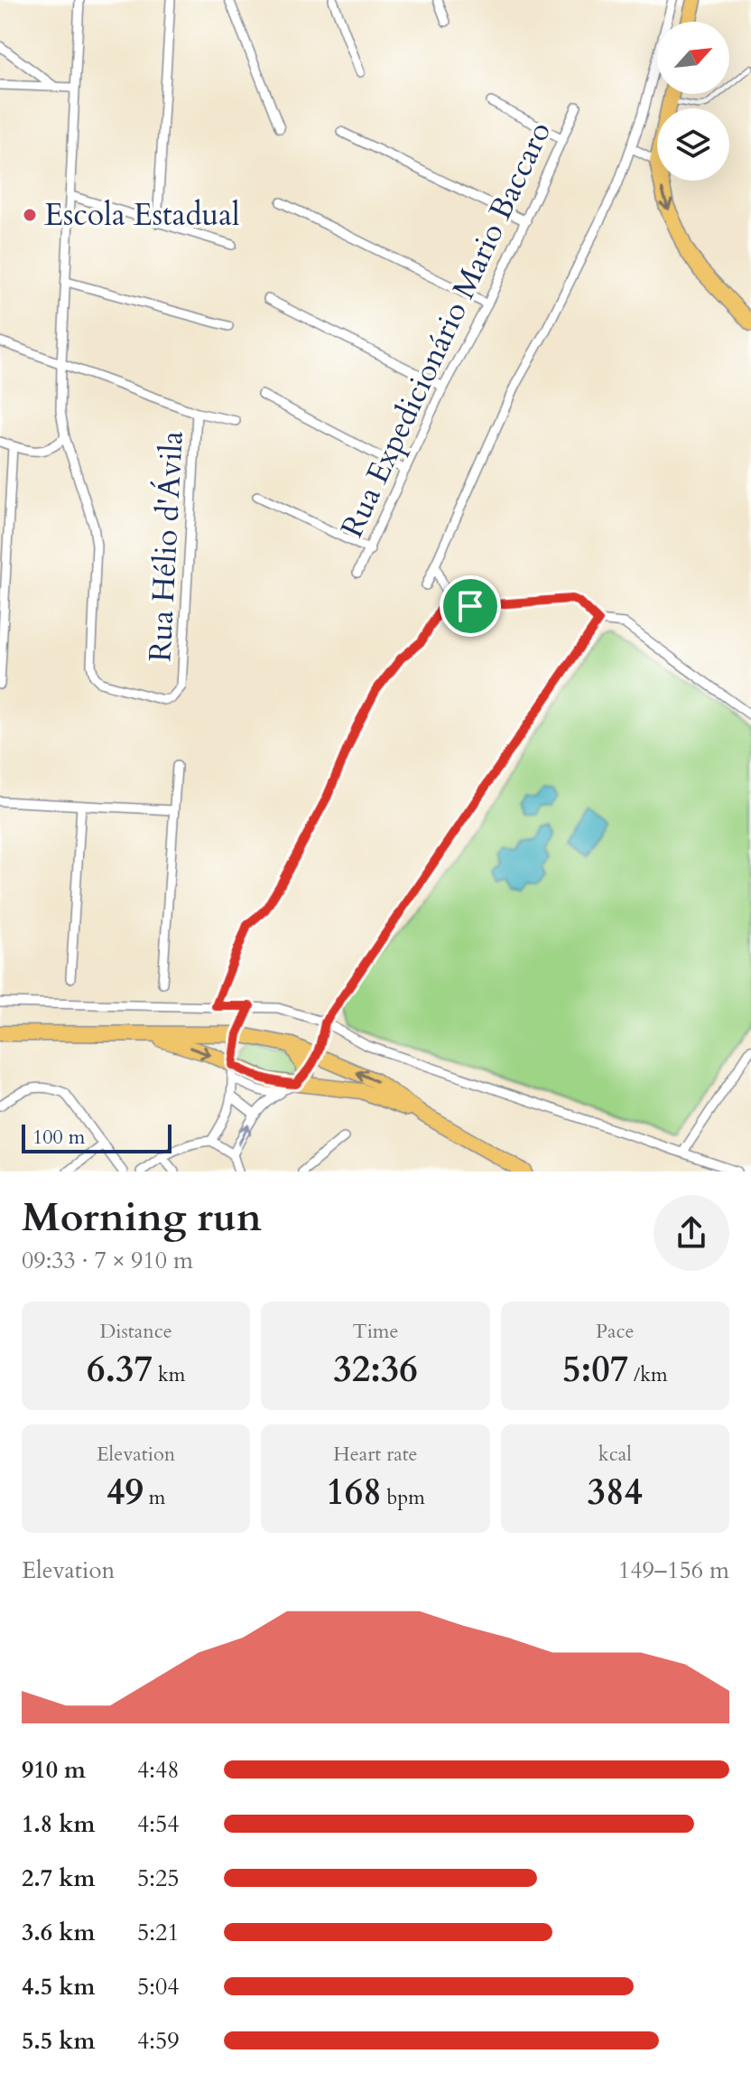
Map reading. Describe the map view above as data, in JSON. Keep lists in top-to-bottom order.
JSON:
{
  "streets": {
    "street": ["Rua Expedicionário Mario Baccaro", "Rua Hélio d'Ávila"]
  },
  "places": ["Escola Estadual"],
  "scale_bar": "100 m",
  "north": "top right",
  "page": {
    "scale": "100 m",
    "heading": ["Morning run", "09:33 · 7 × 910 m"],
    "stats": [
      ["Distance", "6.37 km"],
      ["Time", "32:36"],
      ["Pace", "5:07 /km"],
      ["Elevation", "49 m"],
      ["Heart rate", "168 bpm"],
      ["kcal", "384"]
    ],
    "chart": ["Elevation", "149–156 m"],
    "list": [
      {
        "name": "910 m",
        "note": "4:48"
      },
      {
        "name": "1.8 km",
        "note": "4:54"
      },
      {
        "name": "2.7 km",
        "note": "5:25"
      },
      {
        "name": "3.6 km",
        "note": "5:21"
      },
      {
        "name": "4.5 km",
        "note": "5:04"
      },
      {
        "name": "5.5 km",
        "note": "4:59"
      }
    ]
  }
}
